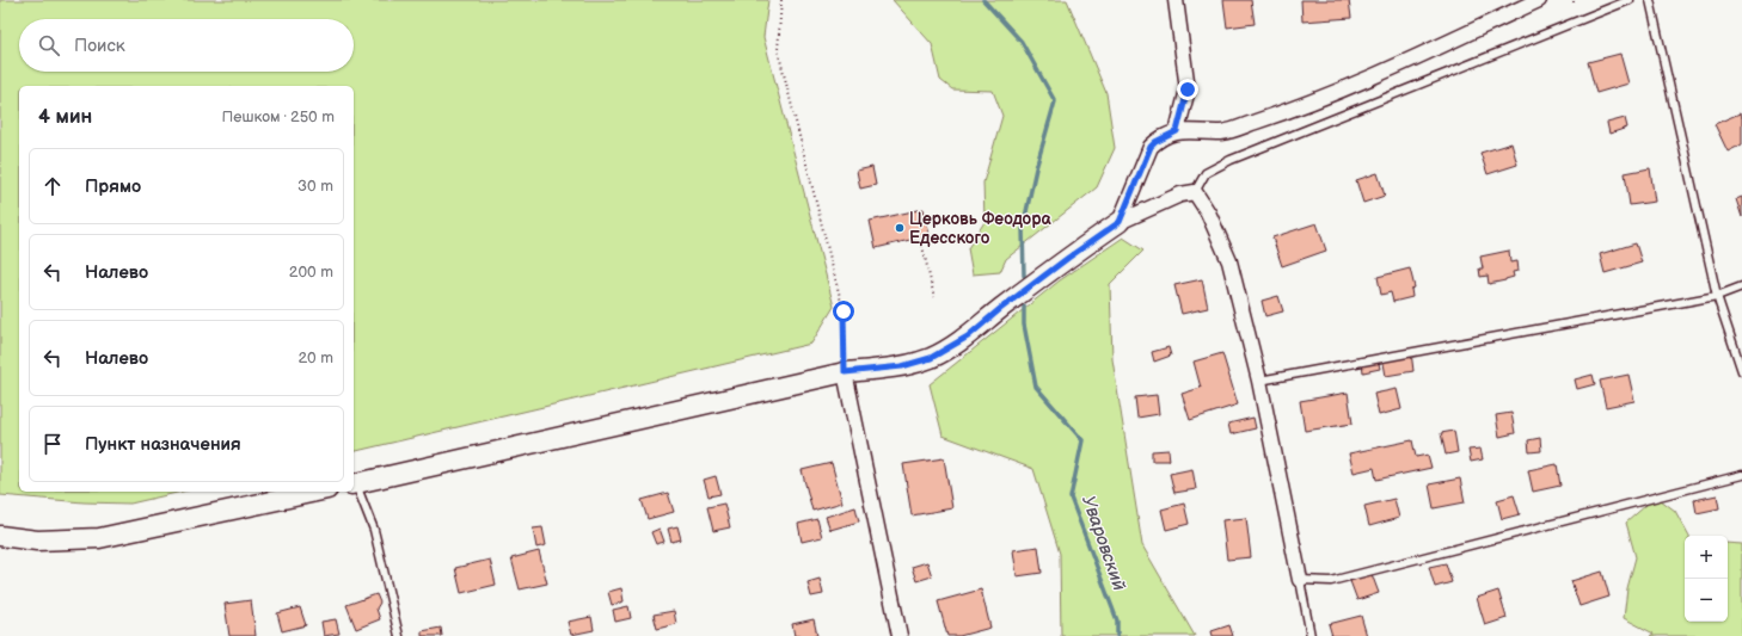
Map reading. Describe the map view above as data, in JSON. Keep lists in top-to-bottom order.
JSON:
{
  "water": ["Уваровский"],
  "places": ["Церковь Феодора Едесского"],
  "page": {
    "search": "Поиск",
    "heading": ["4 мин", "Пешком · 250 m"],
    "list": [
      ["Прямо", "30 m"],
      ["Налево", "200 m"],
      ["Налево", "20 m"],
      "Пункт назначения"
    ],
    "map_buttons": ["+", "−"]
  }
}
